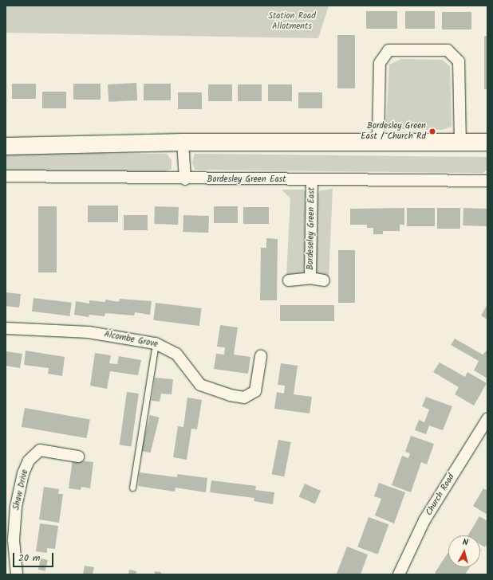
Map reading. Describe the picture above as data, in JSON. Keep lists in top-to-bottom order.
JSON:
{
  "streets": {
    "street": [
      "Bordesley Green East",
      "Bordeseley Green East",
      "Alcombe Grove",
      "Shaw Drive",
      "Church Road"
    ]
  },
  "crossings": [
    ["Bordesley Green East", "Bordeseley Green East"]
  ],
  "parks": ["Station Road Allotments"],
  "places": ["Bordesley Green East / Church Rd"],
  "scale_bar": "20 m",
  "north": "top"
}
